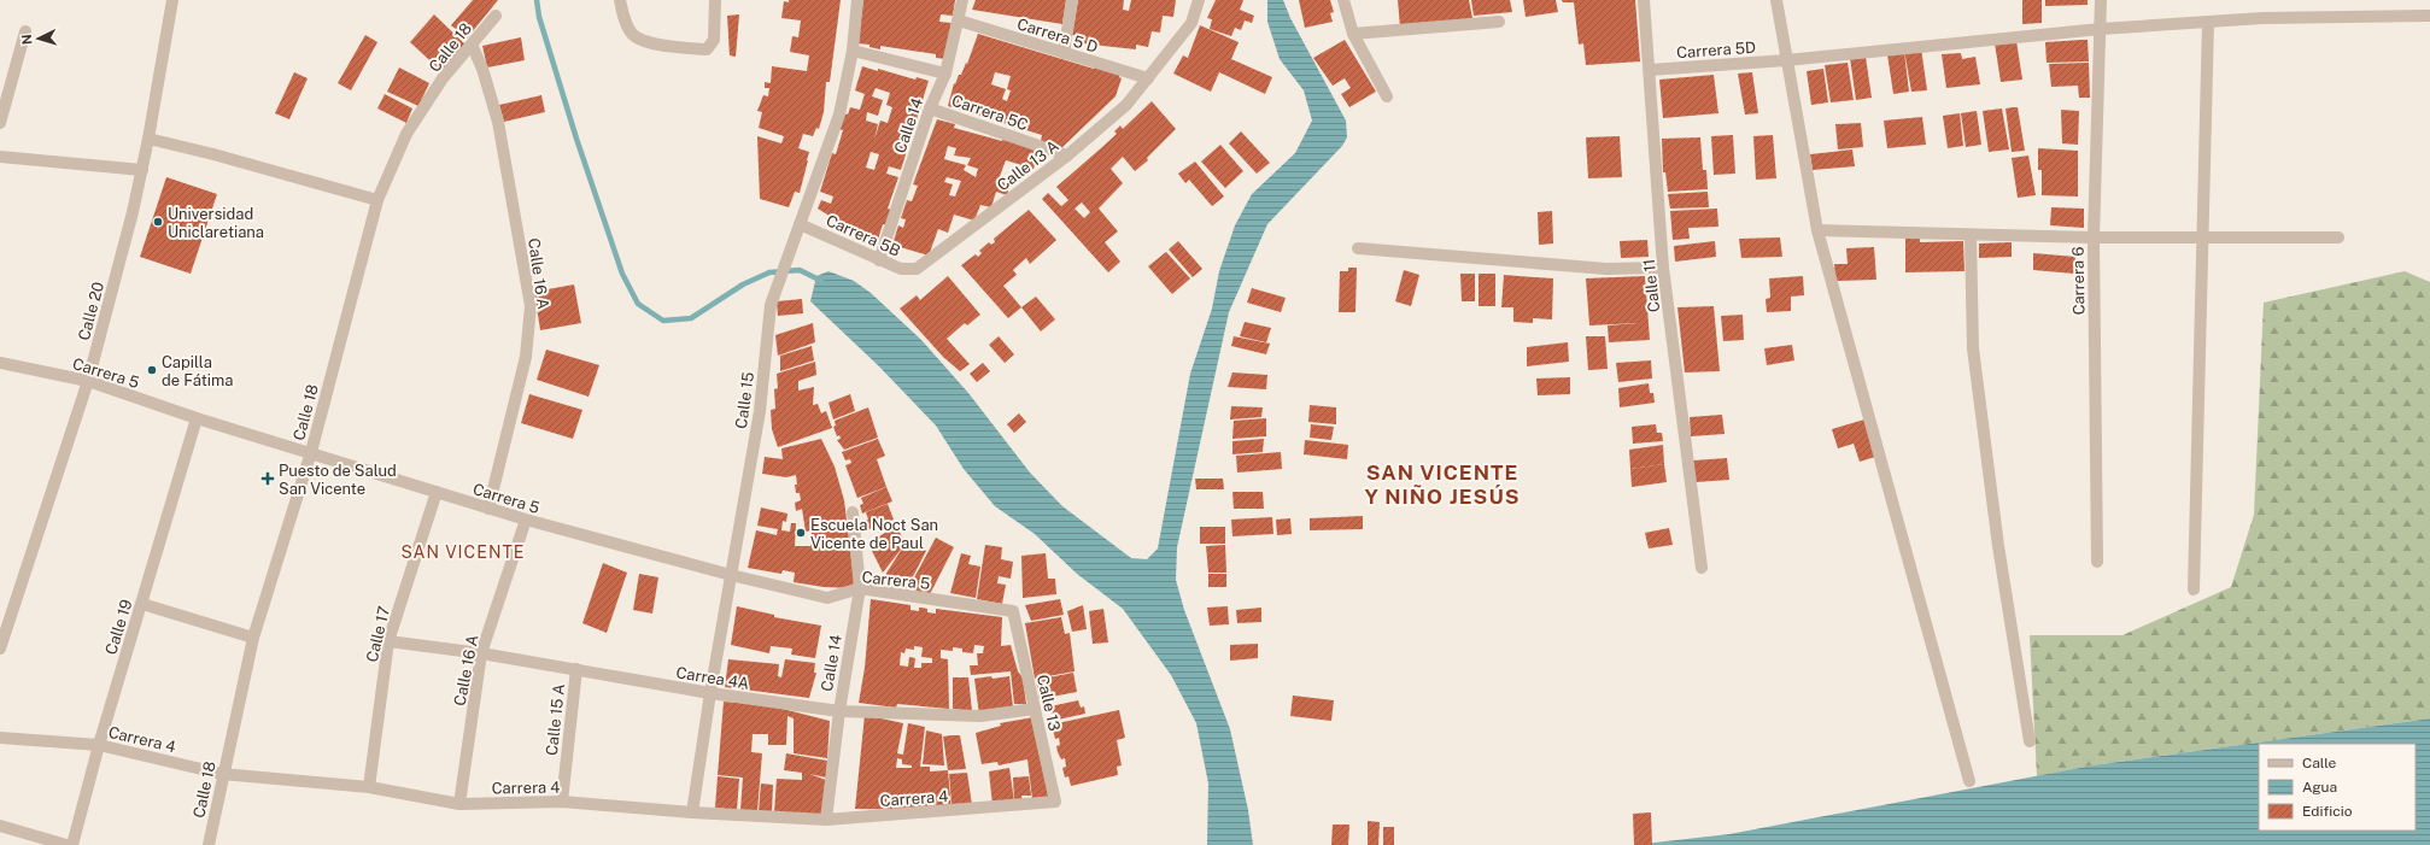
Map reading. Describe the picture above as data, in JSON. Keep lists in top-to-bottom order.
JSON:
{
  "streets": {
    "street": [
      "Carrera 5 D",
      "Calle 18",
      "Carrera 5D",
      "Carrera 5C",
      "Calle 14",
      "Calle 13 A",
      "Carrera 5B",
      "Calle 16 A",
      "Carrera 6",
      "Calle 11",
      "Calle 20",
      "Carrera 5",
      "Calle 15",
      "Calle 19",
      "Calle 17",
      "Carrea 4A",
      "Calle 13",
      "Calle 15 A",
      "Carrera 4"
    ]
  },
  "crossings": [
    ["Carrera 5 D", "Calle 14"],
    ["Carrera 5 D", "Calle 13 A"],
    ["Calle 18", "Calle 16 A"],
    ["Calle 18", "Carrera 5"],
    ["Calle 18", "Carrera 4"],
    ["Carrera 5D", "Carrera 6"],
    ["Carrera 5D", "Calle 11"],
    ["Carrera 5C", "Calle 14"],
    ["Carrera 5C", "Calle 13 A"],
    ["Carrera 5C", "Calle 15"],
    ["Calle 14", "Carrera 5B"],
    ["Calle 14", "Carrera 5"],
    ["Calle 14", "Carrea 4A"],
    ["Calle 14", "Carrera 4"],
    ["Calle 13 A", "Carrera 5B"],
    ["Carrera 5B", "Calle 15"],
    ["Calle 16 A", "Carrera 5"],
    ["Calle 16 A", "Carrea 4A"],
    ["Calle 16 A", "Carrera 4"],
    ["Calle 20", "Carrera 5"],
    ["Carrera 5", "Calle 15"],
    ["Carrera 5", "Calle 19"],
    ["Carrera 5", "Calle 17"],
    ["Carrera 5", "Calle 13"],
    ["Calle 15", "Carrea 4A"],
    ["Calle 15", "Carrera 4"],
    ["Calle 19", "Carrera 4"],
    ["Calle 17", "Carrea 4A"],
    ["Calle 17", "Carrera 4"],
    ["Carrea 4A", "Calle 13"],
    ["Carrea 4A", "Calle 15 A"],
    ["Calle 13", "Carrera 4"],
    ["Calle 15 A", "Carrera 4"]
  ],
  "districts": ["SAN VICENTE Y NIÑO JESÚS", "SAN VICENTE"],
  "places": {
    "other": ["Universidad Uniclaretiana", "Capilla de Fátima", "Escuela Noct San Vicente de Paul"],
    "health": ["Puesto de Salud San Vicente"]
  },
  "legend": ["Calle", "Agua", "Edificio"],
  "north": "left"
}
